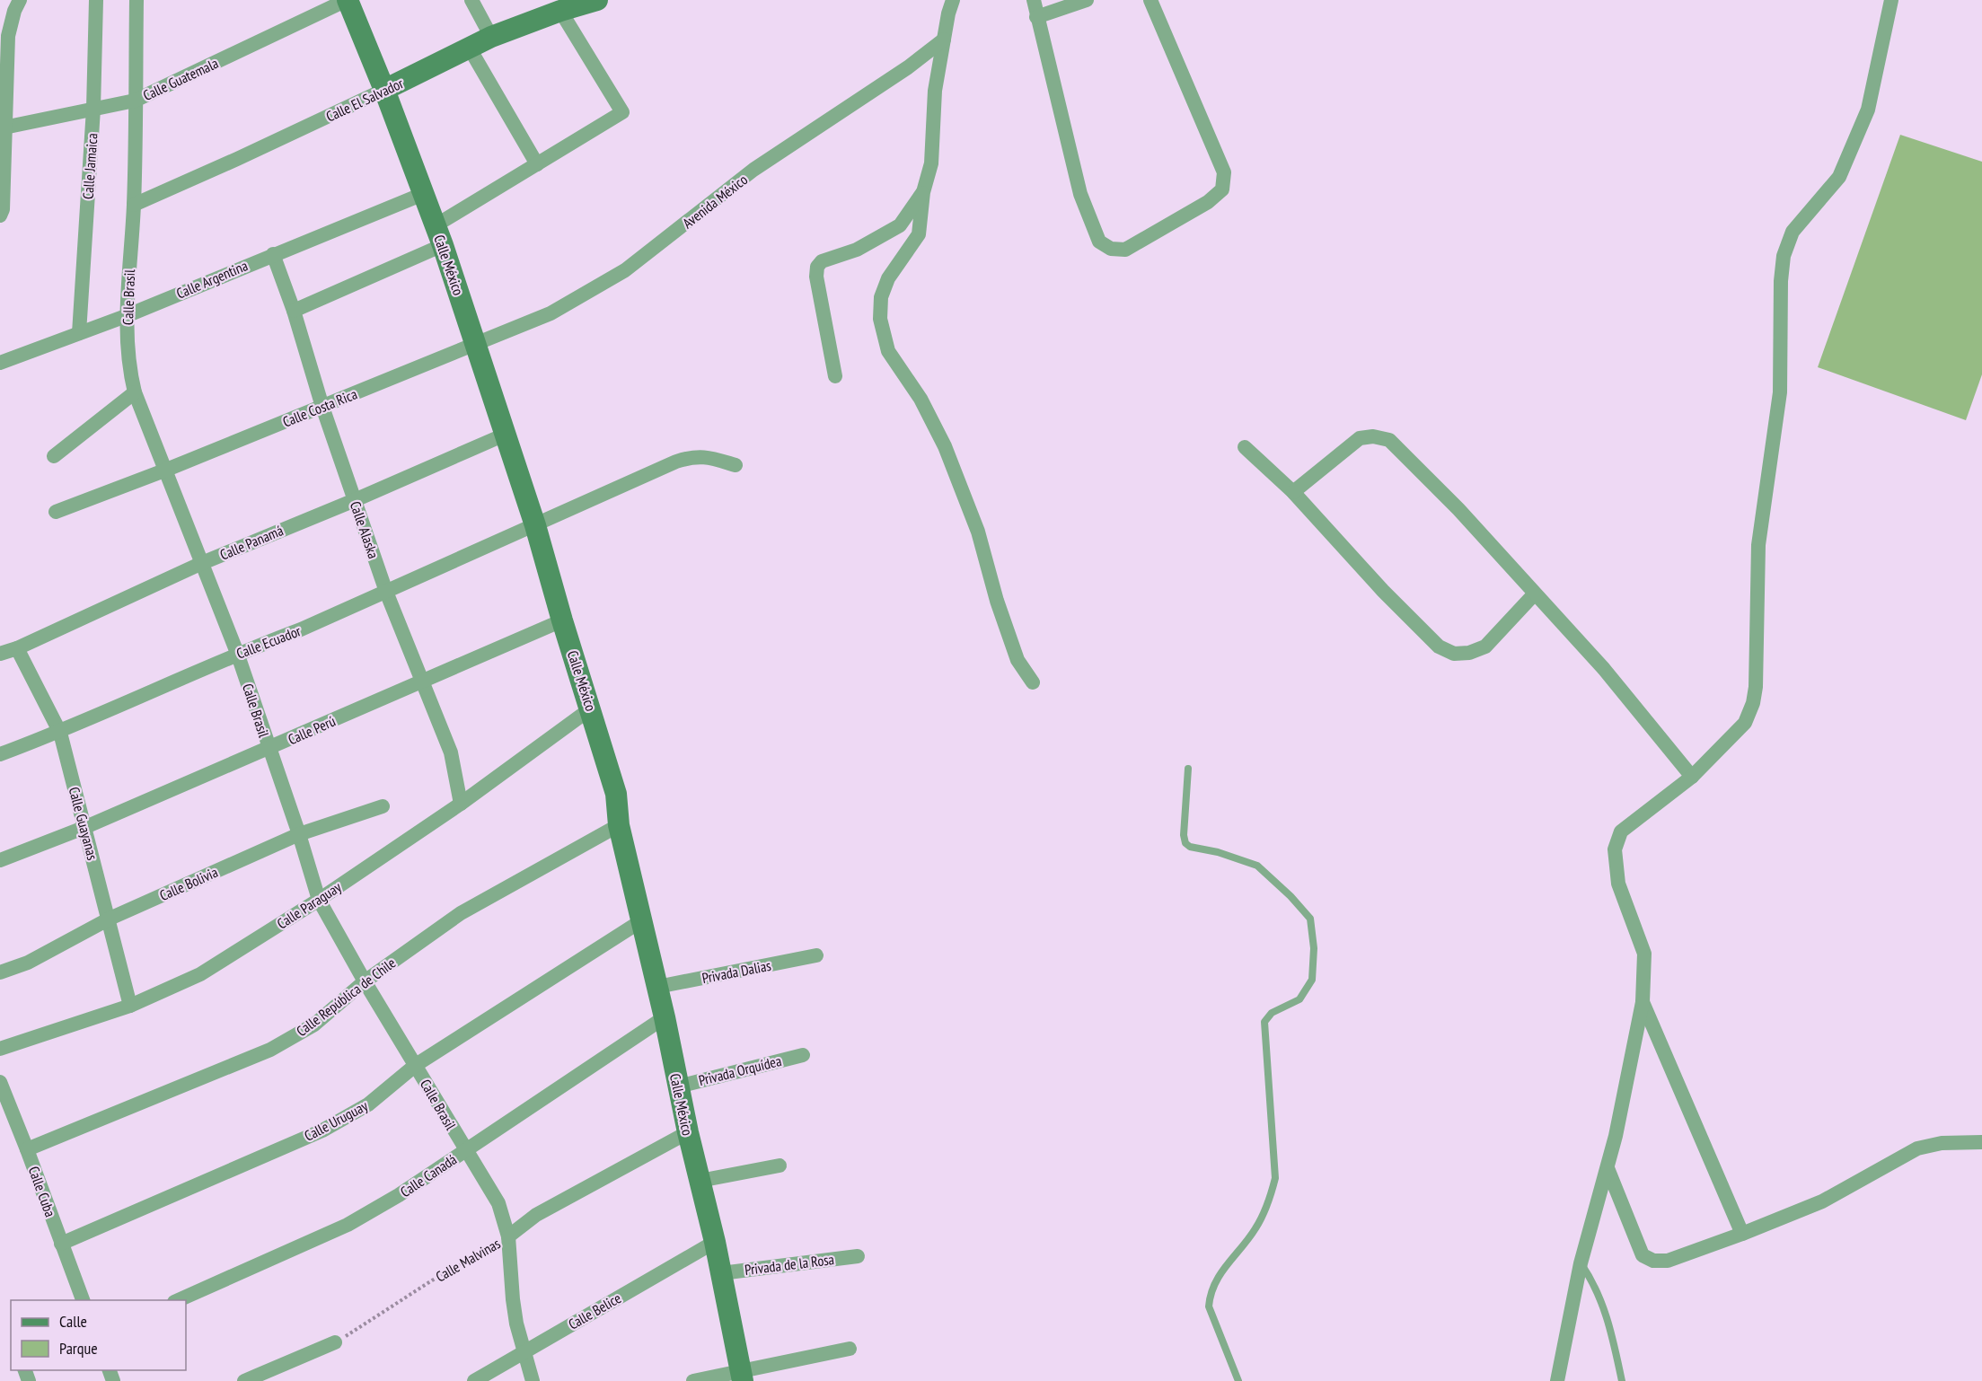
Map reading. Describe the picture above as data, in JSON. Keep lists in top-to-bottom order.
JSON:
{
  "streets": {
    "street": [
      "Calle Guatemala",
      "Calle El Salvador",
      "Calle Jamaica",
      "Avenida México",
      "Calle México",
      "Calle Argentina",
      "Calle Brasil",
      "Calle Costa Rica",
      "Calle Alaska",
      "Calle Panamá",
      "Calle Ecuador",
      "Calle Perú",
      "Calle Guayanas",
      "Calle Bolivia",
      "Calle Paraguay",
      "Privada Dalias",
      "Calle República de Chile",
      "Privada Orquídea",
      "Calle Uruguay",
      "Calle Canadá",
      "Calle Cuba",
      "Calle Malvinas",
      "Privada de la Rosa",
      "Calle Belice"
    ]
  },
  "crossings": [
    ["Calle Guatemala", "Calle Jamaica"],
    ["Calle Guatemala", "Calle México"],
    ["Calle Guatemala", "Calle Brasil"],
    ["Calle El Salvador", "Calle México"],
    ["Calle El Salvador", "Calle Brasil"],
    ["Calle Jamaica", "Calle Argentina"],
    ["Avenida México", "Calle México"],
    ["Avenida México", "Calle Costa Rica"],
    ["Calle México", "Calle Argentina"],
    ["Calle México", "Calle Costa Rica"],
    ["Calle México", "Calle Panamá"],
    ["Calle México", "Calle Ecuador"],
    ["Calle México", "Calle Perú"],
    ["Calle México", "Calle Paraguay"],
    ["Calle México", "Privada Dalias"],
    ["Calle México", "Calle República de Chile"],
    ["Calle México", "Privada Orquídea"],
    ["Calle México", "Calle Uruguay"],
    ["Calle México", "Calle Canadá"],
    ["Calle México", "Calle Malvinas"],
    ["Calle México", "Privada de la Rosa"],
    ["Calle México", "Calle Belice"],
    ["Calle Argentina", "Calle Brasil"],
    ["Calle Argentina", "Calle Alaska"],
    ["Calle Brasil", "Calle Costa Rica"],
    ["Calle Brasil", "Calle Panamá"],
    ["Calle Brasil", "Calle Ecuador"],
    ["Calle Brasil", "Calle Perú"],
    ["Calle Brasil", "Calle Bolivia"],
    ["Calle Brasil", "Calle Paraguay"],
    ["Calle Brasil", "Calle República de Chile"],
    ["Calle Brasil", "Calle Uruguay"],
    ["Calle Brasil", "Calle Canadá"],
    ["Calle Brasil", "Calle Malvinas"],
    ["Calle Brasil", "Calle Belice"],
    ["Calle Costa Rica", "Calle Alaska"],
    ["Calle Alaska", "Calle Panamá"],
    ["Calle Alaska", "Calle Ecuador"],
    ["Calle Alaska", "Calle Perú"],
    ["Calle Alaska", "Calle Paraguay"],
    ["Calle Panamá", "Calle Guayanas"],
    ["Calle Ecuador", "Calle Guayanas"],
    ["Calle Perú", "Calle Guayanas"],
    ["Calle Guayanas", "Calle Bolivia"],
    ["Calle Guayanas", "Calle Paraguay"],
    ["Calle República de Chile", "Calle Cuba"],
    ["Calle Uruguay", "Calle Cuba"]
  ],
  "legend": ["Calle", "Parque"]
}
